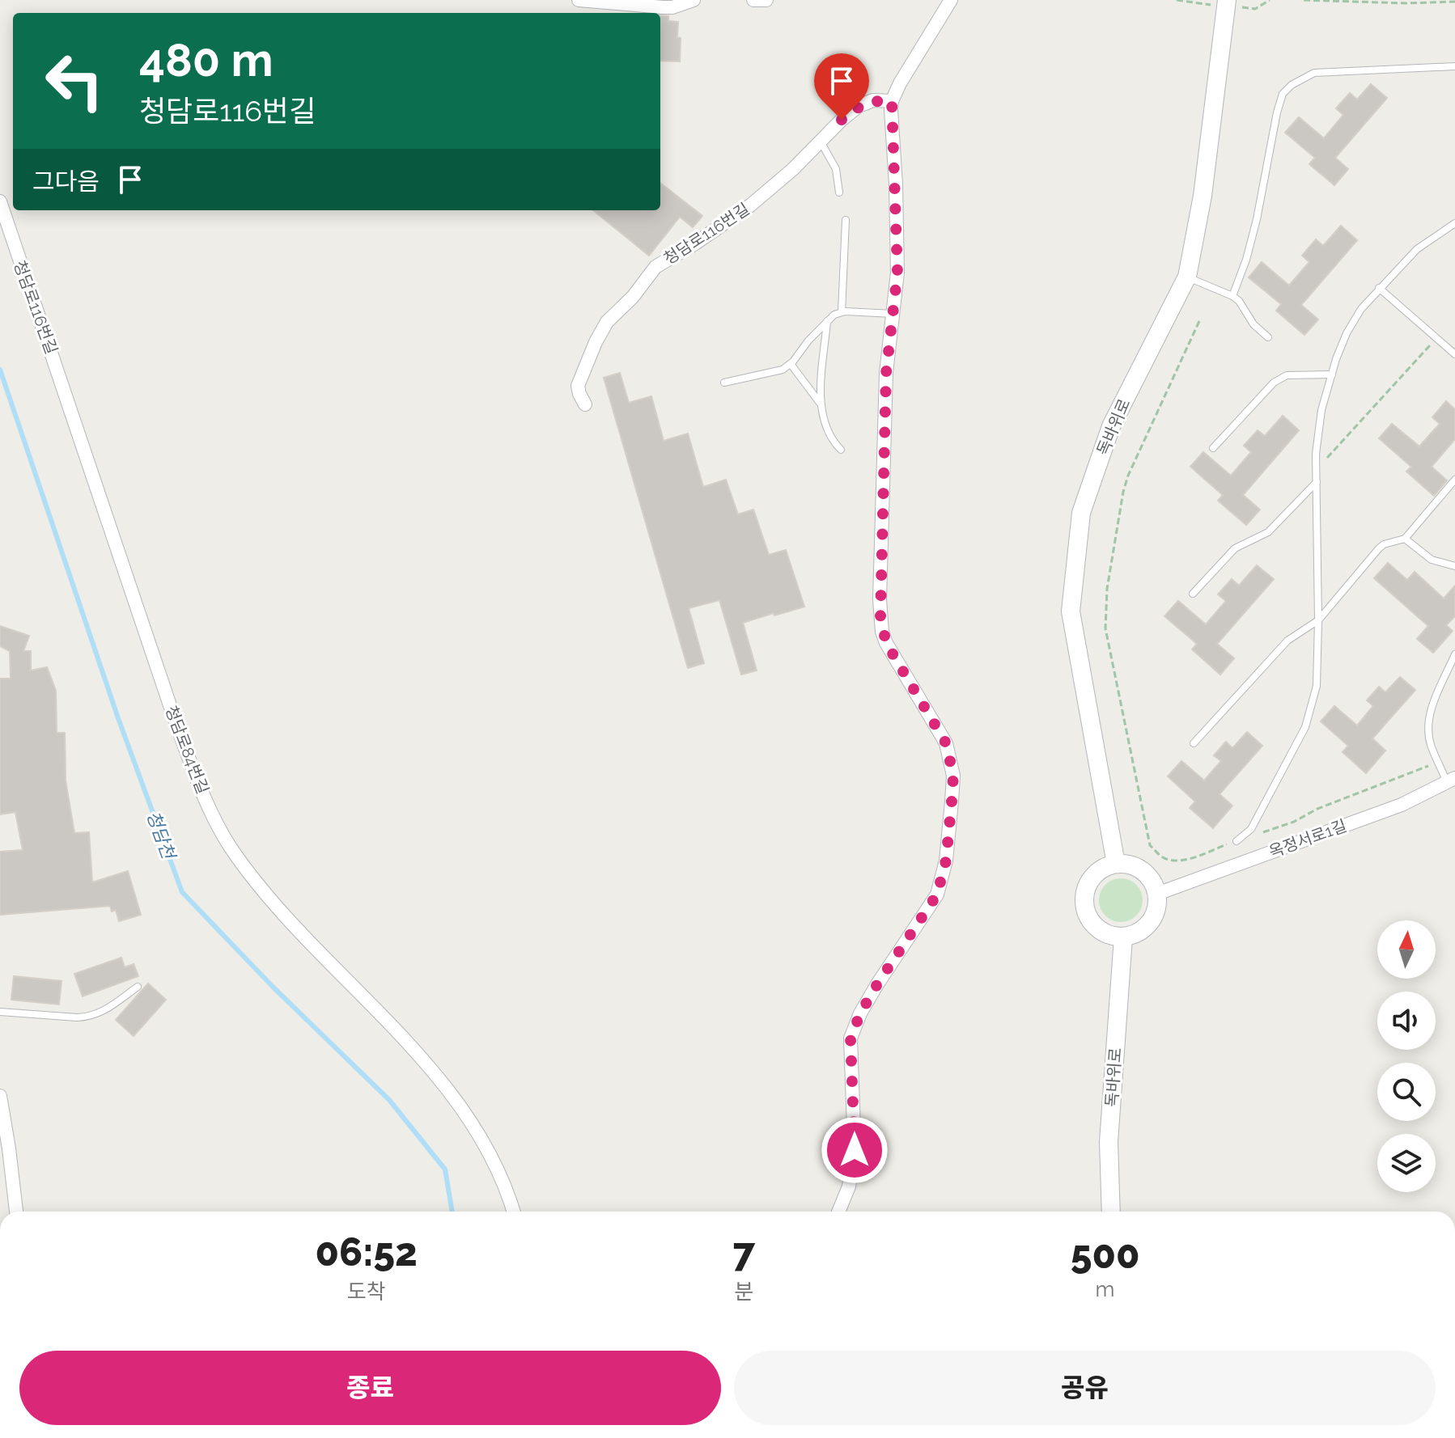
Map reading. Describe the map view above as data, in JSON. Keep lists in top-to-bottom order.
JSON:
{
  "streets": {
    "main road": ["독바위로"],
    "street": ["청담로116번길", "청담로84번길", "옥정서로1길"]
  },
  "crossings": [
    ["청담로116번길", "청담로84번길"],
    ["독바위로", "옥정서로1길"]
  ],
  "water": ["청담천"],
  "north": "top",
  "page": {
    "turn": ["480 m", "청담로116번길"],
    "then": "그다음",
    "eta": [
      "06:52",
      "도착",
      "7",
      "분",
      "500",
      "m"
    ],
    "buttons": ["종료", "공유"]
  }
}
